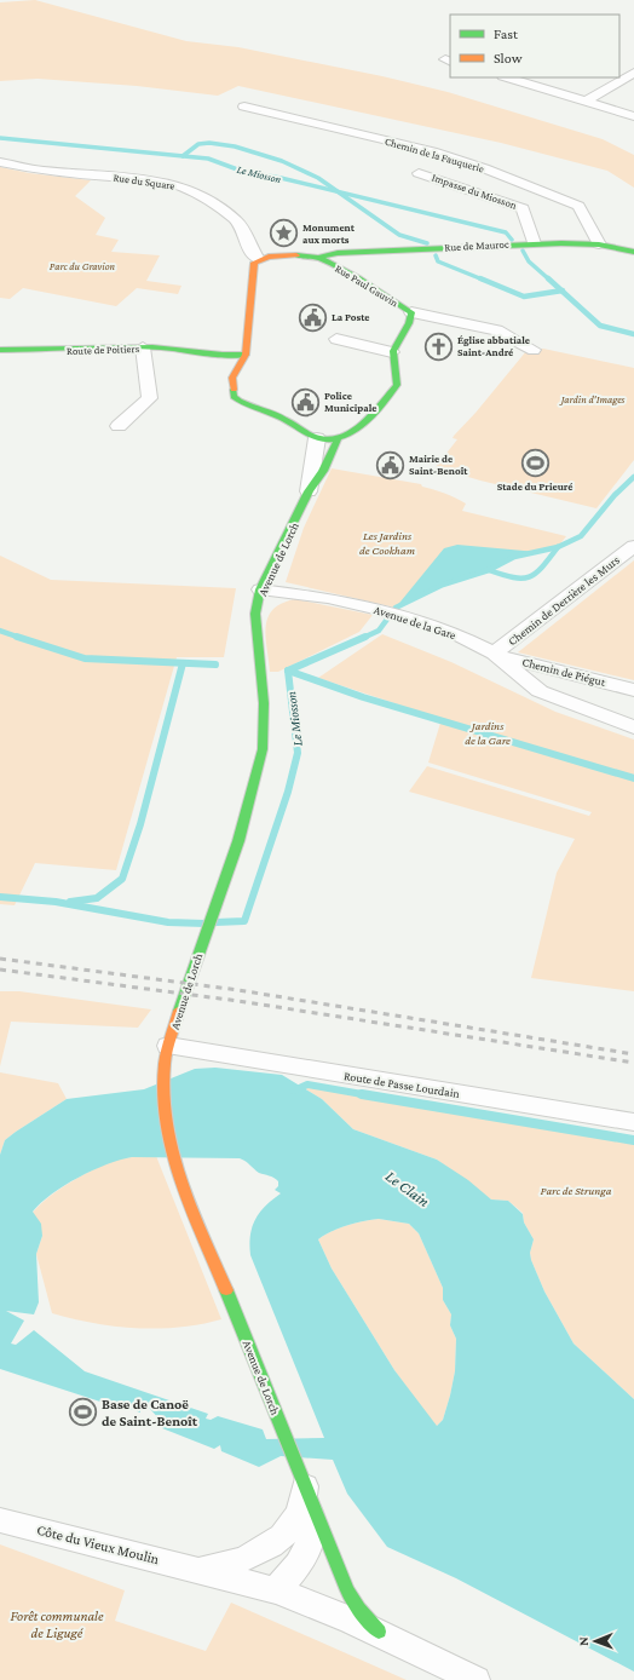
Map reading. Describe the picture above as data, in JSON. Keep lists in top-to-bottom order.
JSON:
{
  "streets": {
    "street": [
      "Chemin de la Fauquerie",
      "Rue du Square",
      "Impasse du Miosson",
      "Rue de Mauroc",
      "Rue Paul Gauvin",
      "Route de Poitiers",
      "Avenue de Lorch",
      "Chemin de Derrière les Murs",
      "Avenue de la Gare",
      "Chemin de Piégut",
      "Route de Passe Lourdain",
      "Côte du Vieux Moulin"
    ]
  },
  "crossings": [
    ["Chemin de la Fauquerie", "Rue de Mauroc"],
    ["Rue du Square", "Rue Paul Gauvin"],
    ["Impasse du Miosson", "Rue de Mauroc"],
    ["Rue de Mauroc", "Rue Paul Gauvin"],
    ["Avenue de Lorch", "Avenue de la Gare"],
    ["Avenue de Lorch", "Route de Passe Lourdain"],
    ["Avenue de Lorch", "Côte du Vieux Moulin"],
    ["Chemin de Derrière les Murs", "Avenue de la Gare"],
    ["Chemin de Derrière les Murs", "Chemin de Piégut"],
    ["Avenue de la Gare", "Chemin de Piégut"]
  ],
  "water": ["Le Miosson", "Le Clain"],
  "parks": [
    "Parc du Gravion",
    "Jardin d'Images",
    "Les Jardins de Cookham",
    "Jardins de la Gare",
    "Parc de Strunga",
    "Forêt communale de Ligugé"
  ],
  "places": {
    "place": ["Monument aux morts"],
    "public building": ["La Poste", "Police Municipale", "Mairie de Saint-Benoît"],
    "church": ["Église abbatiale Saint-André"],
    "sports": ["Stade du Prieuré", "Base de Canoë de Saint-Benoît"]
  },
  "legend": ["Fast", "Slow"],
  "north": "left"
}
